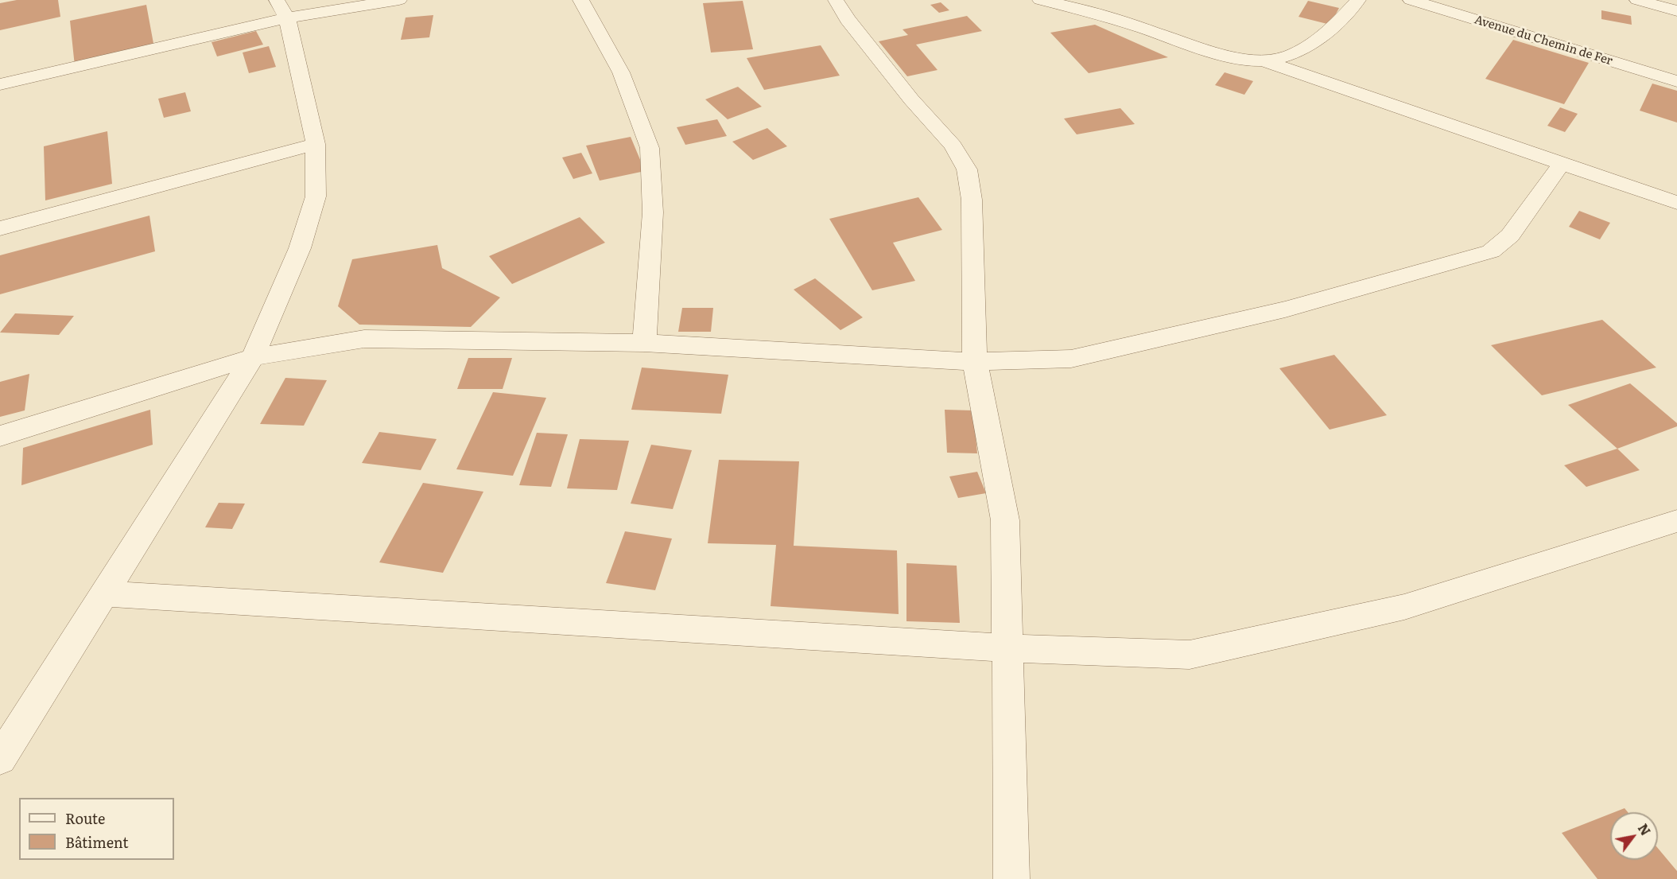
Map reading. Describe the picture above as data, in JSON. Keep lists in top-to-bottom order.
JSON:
{
  "streets": {
    "street": ["Avenue du Chemin de Fer"]
  },
  "legend": ["Route", "Bâtiment"],
  "north": "top right"
}
